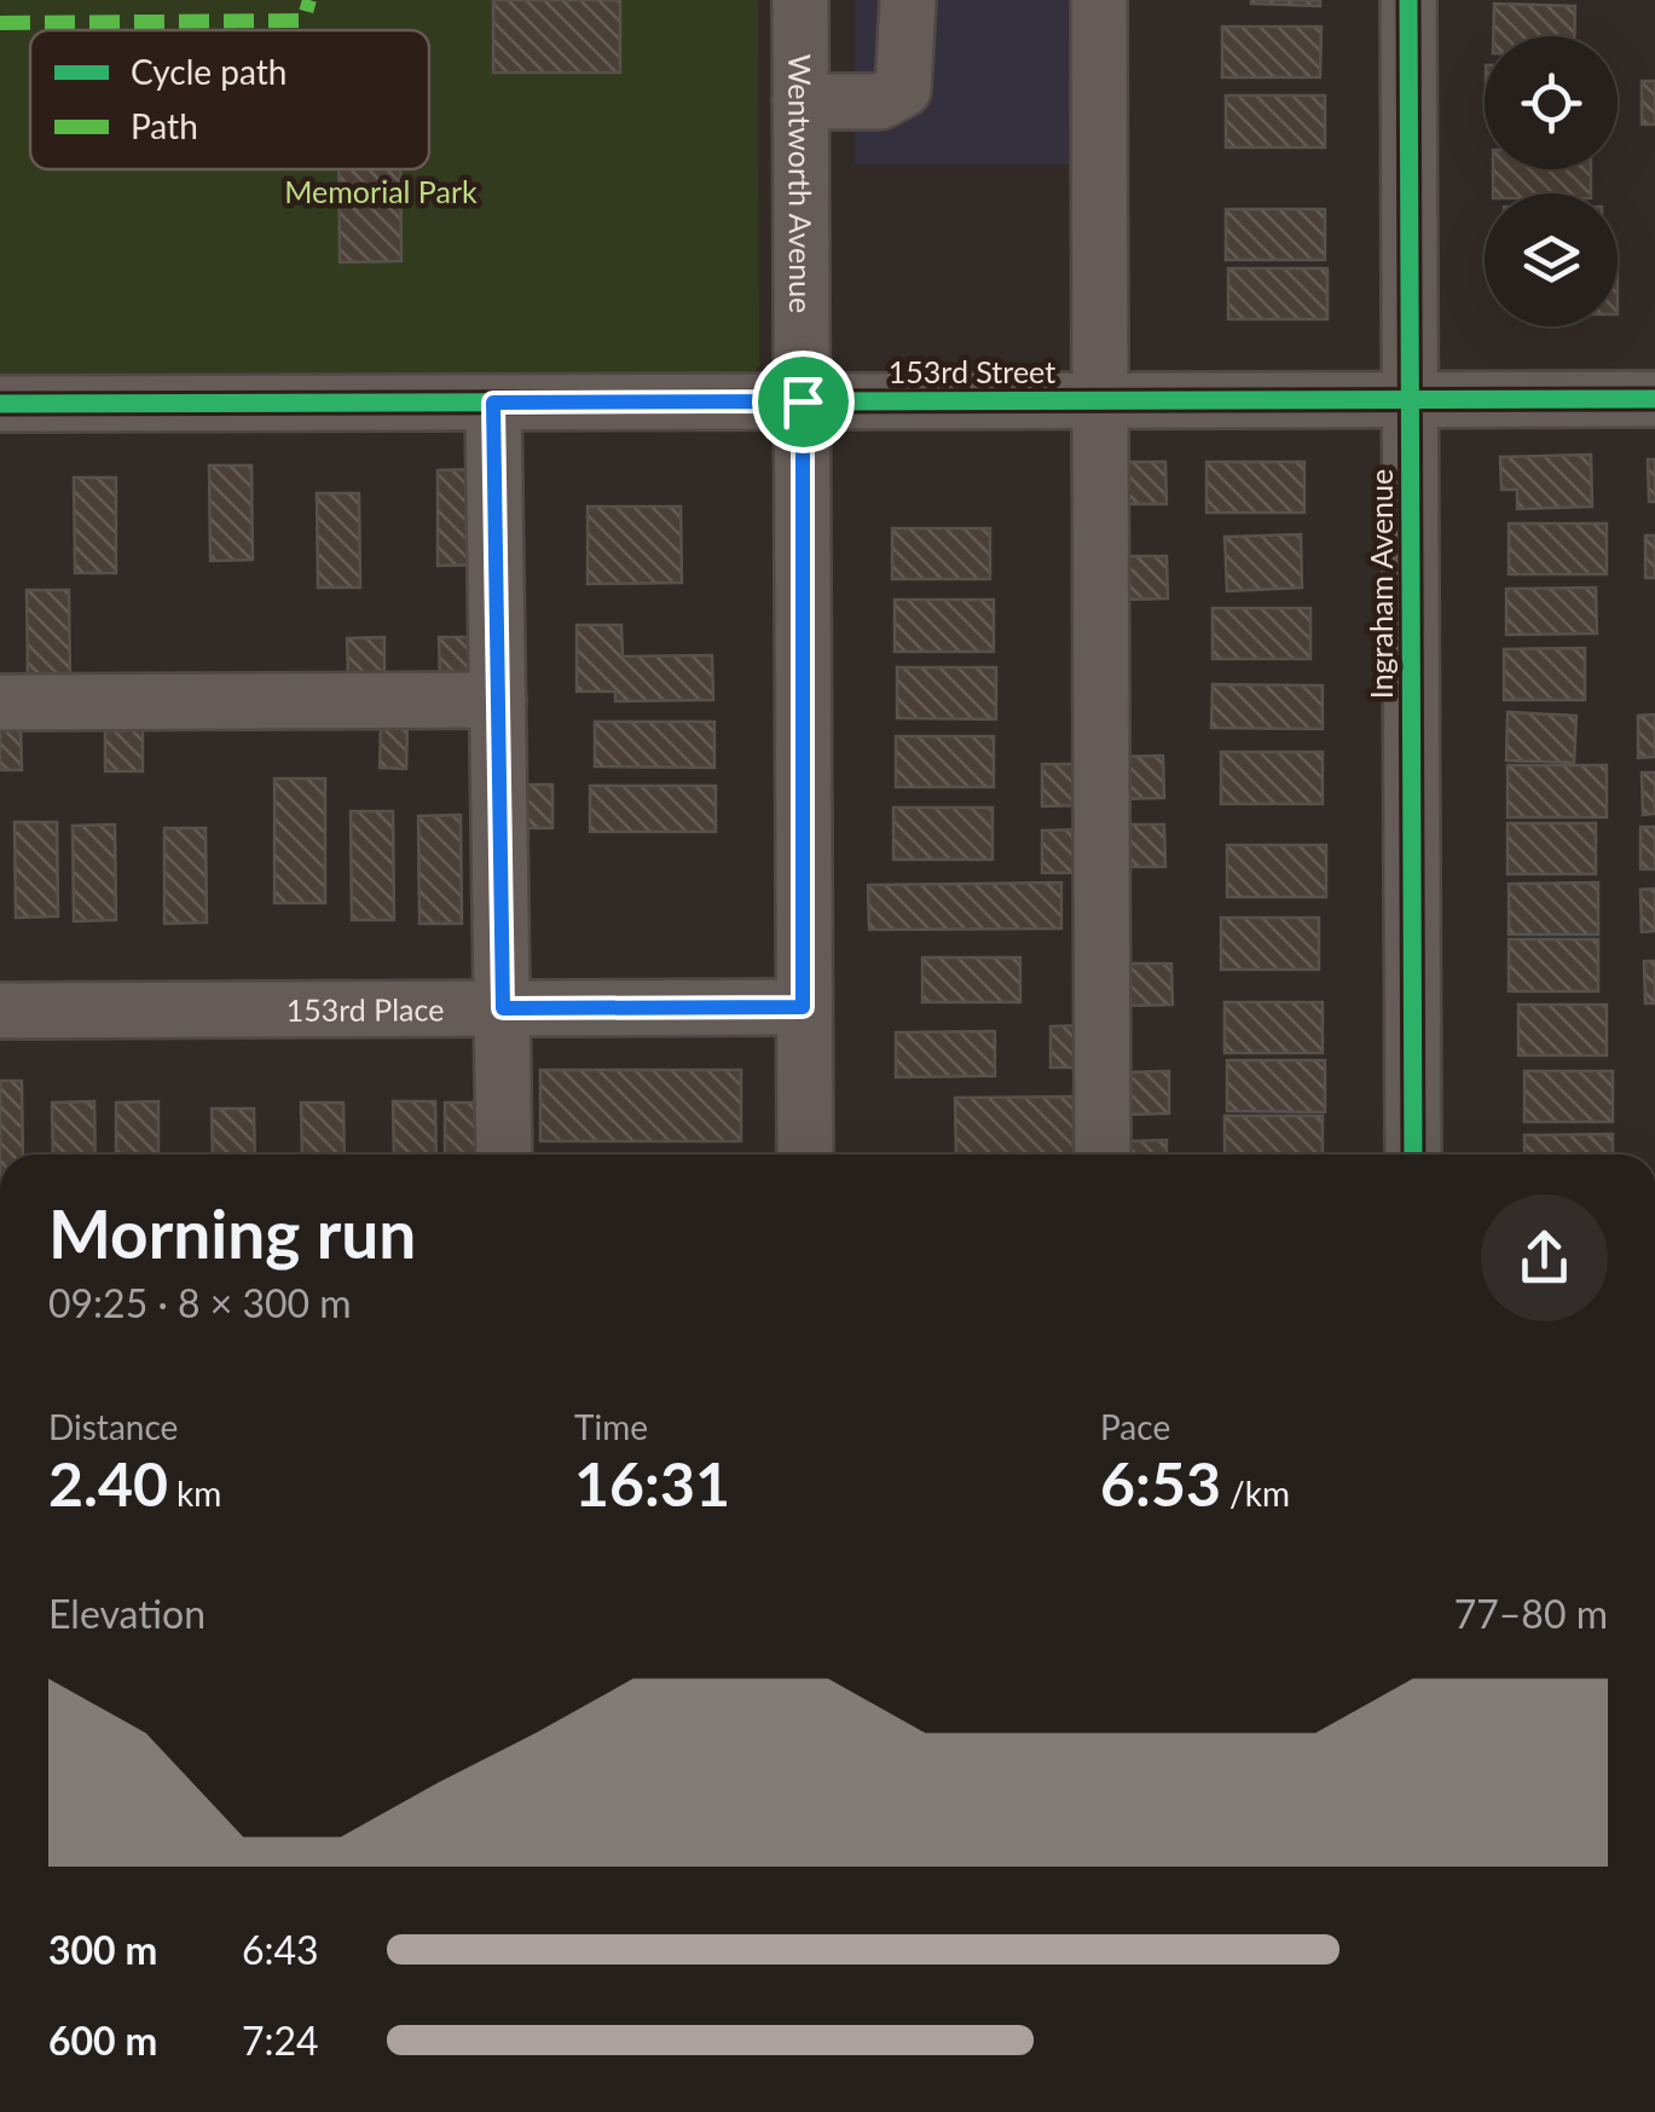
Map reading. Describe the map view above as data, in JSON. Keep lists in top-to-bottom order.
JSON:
{
  "streets": {
    "street": [
      "Wentworth Avenue",
      "153rd Street",
      "Ingraham Avenue",
      "153rd Place"
    ]
  },
  "crossings": [
    ["Wentworth Avenue", "153rd Street"],
    ["Wentworth Avenue", "153rd Place"],
    ["153rd Street", "Ingraham Avenue"]
  ],
  "parks": ["Memorial Park"],
  "legend": ["Cycle path", "Path"],
  "page": {
    "heading": ["Morning run", "09:25 · 8 × 300 m"],
    "stats": [
      ["Distance", "2.40 km"],
      ["Time", "16:31"],
      ["Pace", "6:53 /km"]
    ],
    "chart": ["Elevation", "77–80 m"],
    "list": [
      {
        "name": "300 m",
        "note": "6:43"
      },
      {
        "name": "600 m",
        "note": "7:24"
      }
    ]
  }
}
